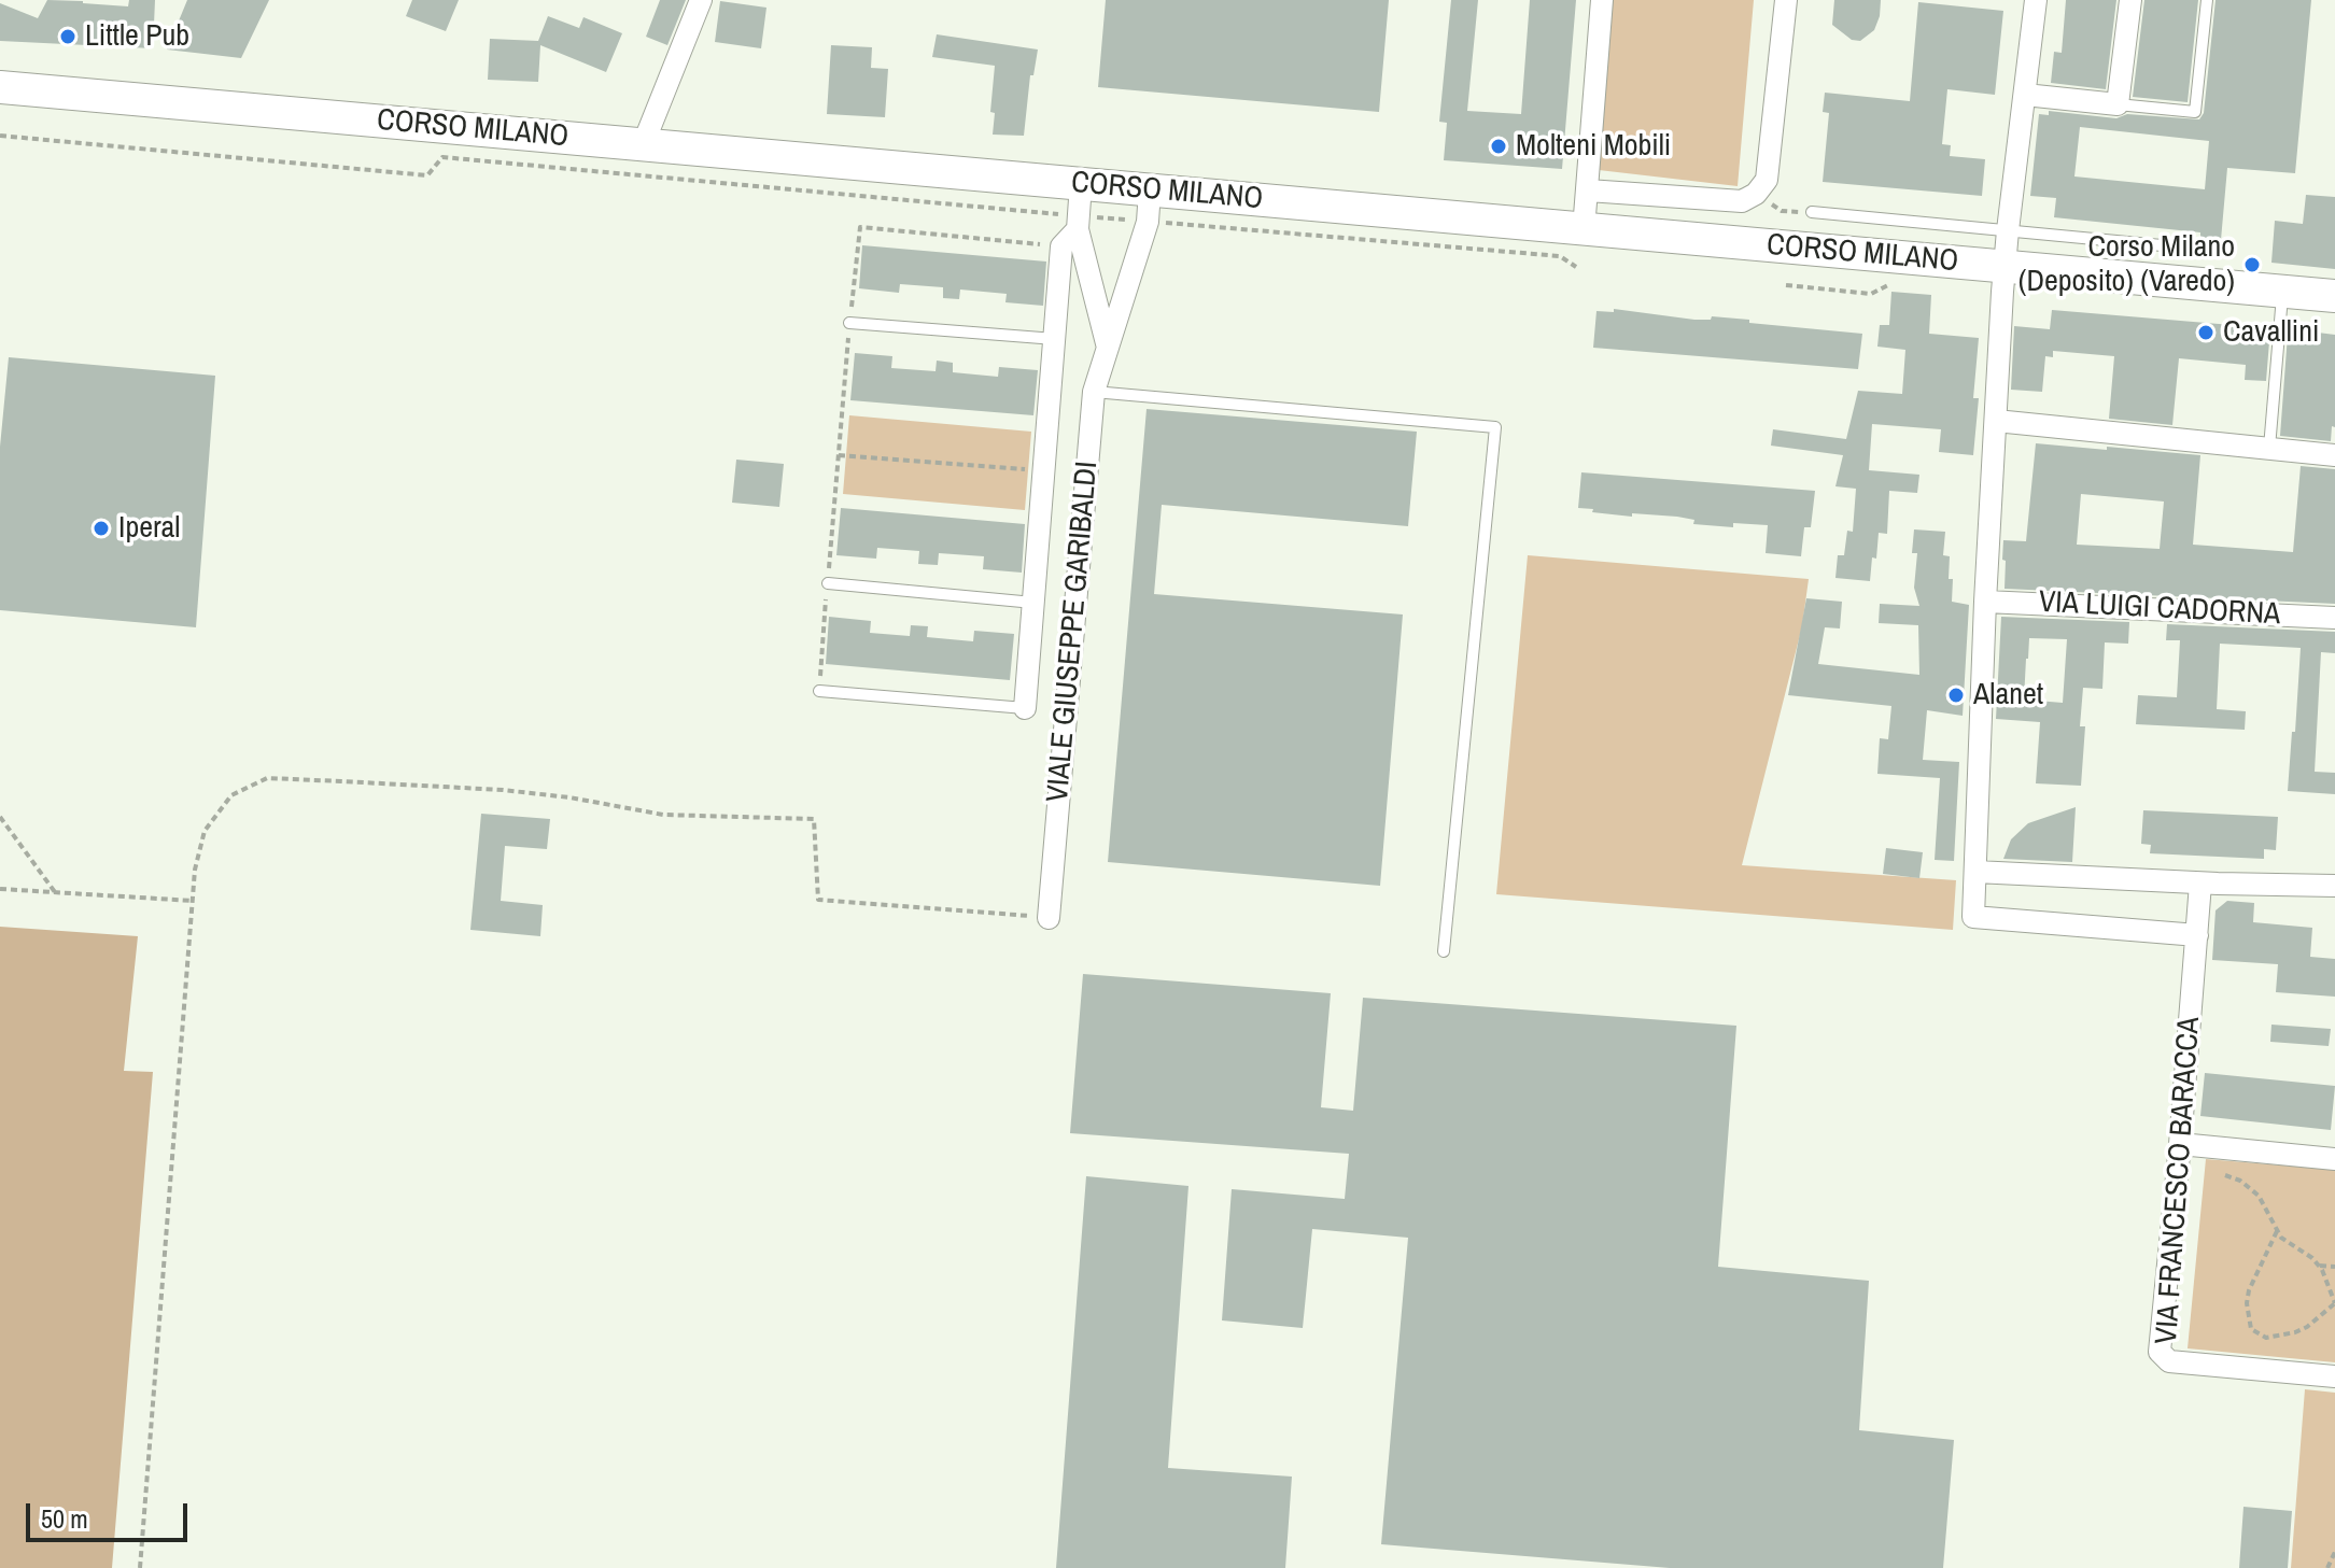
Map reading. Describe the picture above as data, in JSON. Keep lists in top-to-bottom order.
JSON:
{
  "streets": {
    "main road": ["CORSO MILANO"],
    "street": ["VIA LUIGI CADORNA", "VIALE GIUSEPPE GARIBALDI", "VIA FRANCESCO BARACCA"]
  },
  "crossings": [
    ["CORSO MILANO", "VIALE GIUSEPPE GARIBALDI"]
  ],
  "places": [
    "Little Pub",
    "Molteni Mobili",
    "Corso Milano (Deposito) (Varedo)",
    "Cavallini",
    "Iperal",
    "Alanet"
  ],
  "scale_bar": "50 m"
}
